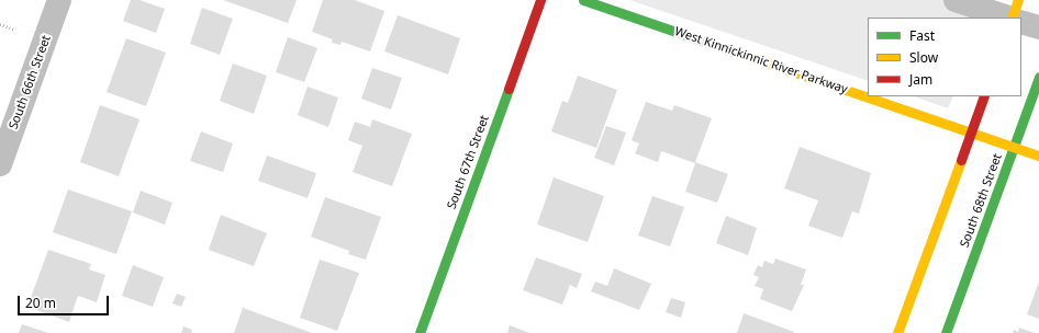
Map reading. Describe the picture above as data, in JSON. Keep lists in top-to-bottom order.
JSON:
{
  "streets": {
    "street": [
      "West Kinnickinnic River Parkway",
      "South 66th Street",
      "South 67th Street",
      "South 68th Street"
    ]
  },
  "crossings": [
    ["West Kinnickinnic River Parkway", "South 68th Street"]
  ],
  "legend": ["Fast", "Slow", "Jam"],
  "scale_bar": "20 m"
}
